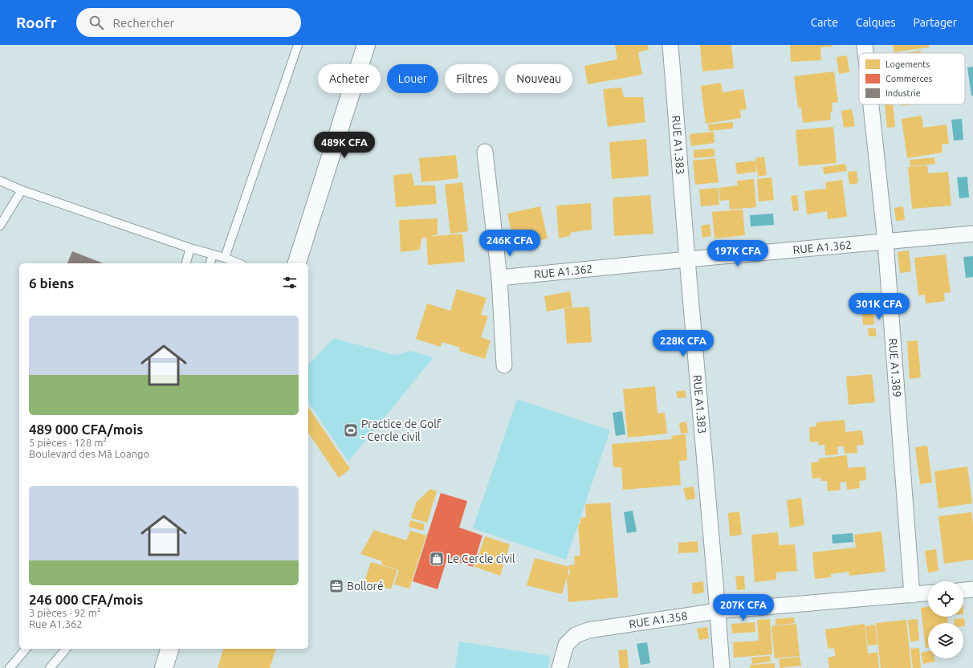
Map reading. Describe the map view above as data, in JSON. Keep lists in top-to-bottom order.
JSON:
{
  "streets": {
    "street": [
      "RUE A1.383",
      "RUE A1.362",
      "RUE A1.389",
      "RUE A1.358"
    ]
  },
  "crossings": [
    ["RUE A1.383", "RUE A1.362"],
    ["RUE A1.383", "RUE A1.358"],
    ["RUE A1.362", "RUE A1.389"],
    ["RUE A1.389", "RUE A1.358"]
  ],
  "places": {
    "sports": ["Practice de Golf - Cercle civil"],
    "shop": ["Le Cercle civil"],
    "office": ["Bolloré"]
  },
  "legend": ["Logements", "Commerces", "Industrie"],
  "page": {
    "header": "Roofr",
    "search": "Rechercher",
    "nav": ["Carte", "Calques", "Partager"],
    "chip": [
      "Acheter",
      "Louer",
      "Filtres",
      "Nouveau"
    ],
    "price": [
      "489K CFA",
      "246K CFA",
      "197K CFA",
      "301K CFA",
      "228K CFA",
      "207K CFA"
    ],
    "heading": "6 biens",
    "list": [
      {
        "name": "489 000 CFA/mois",
        "note": "5 pièces · 128 m² · Boulevard des Mâ Loango"
      },
      {
        "name": "246 000 CFA/mois",
        "note": "3 pièces · 92 m² · Rue A1.362"
      }
    ]
  }
}
